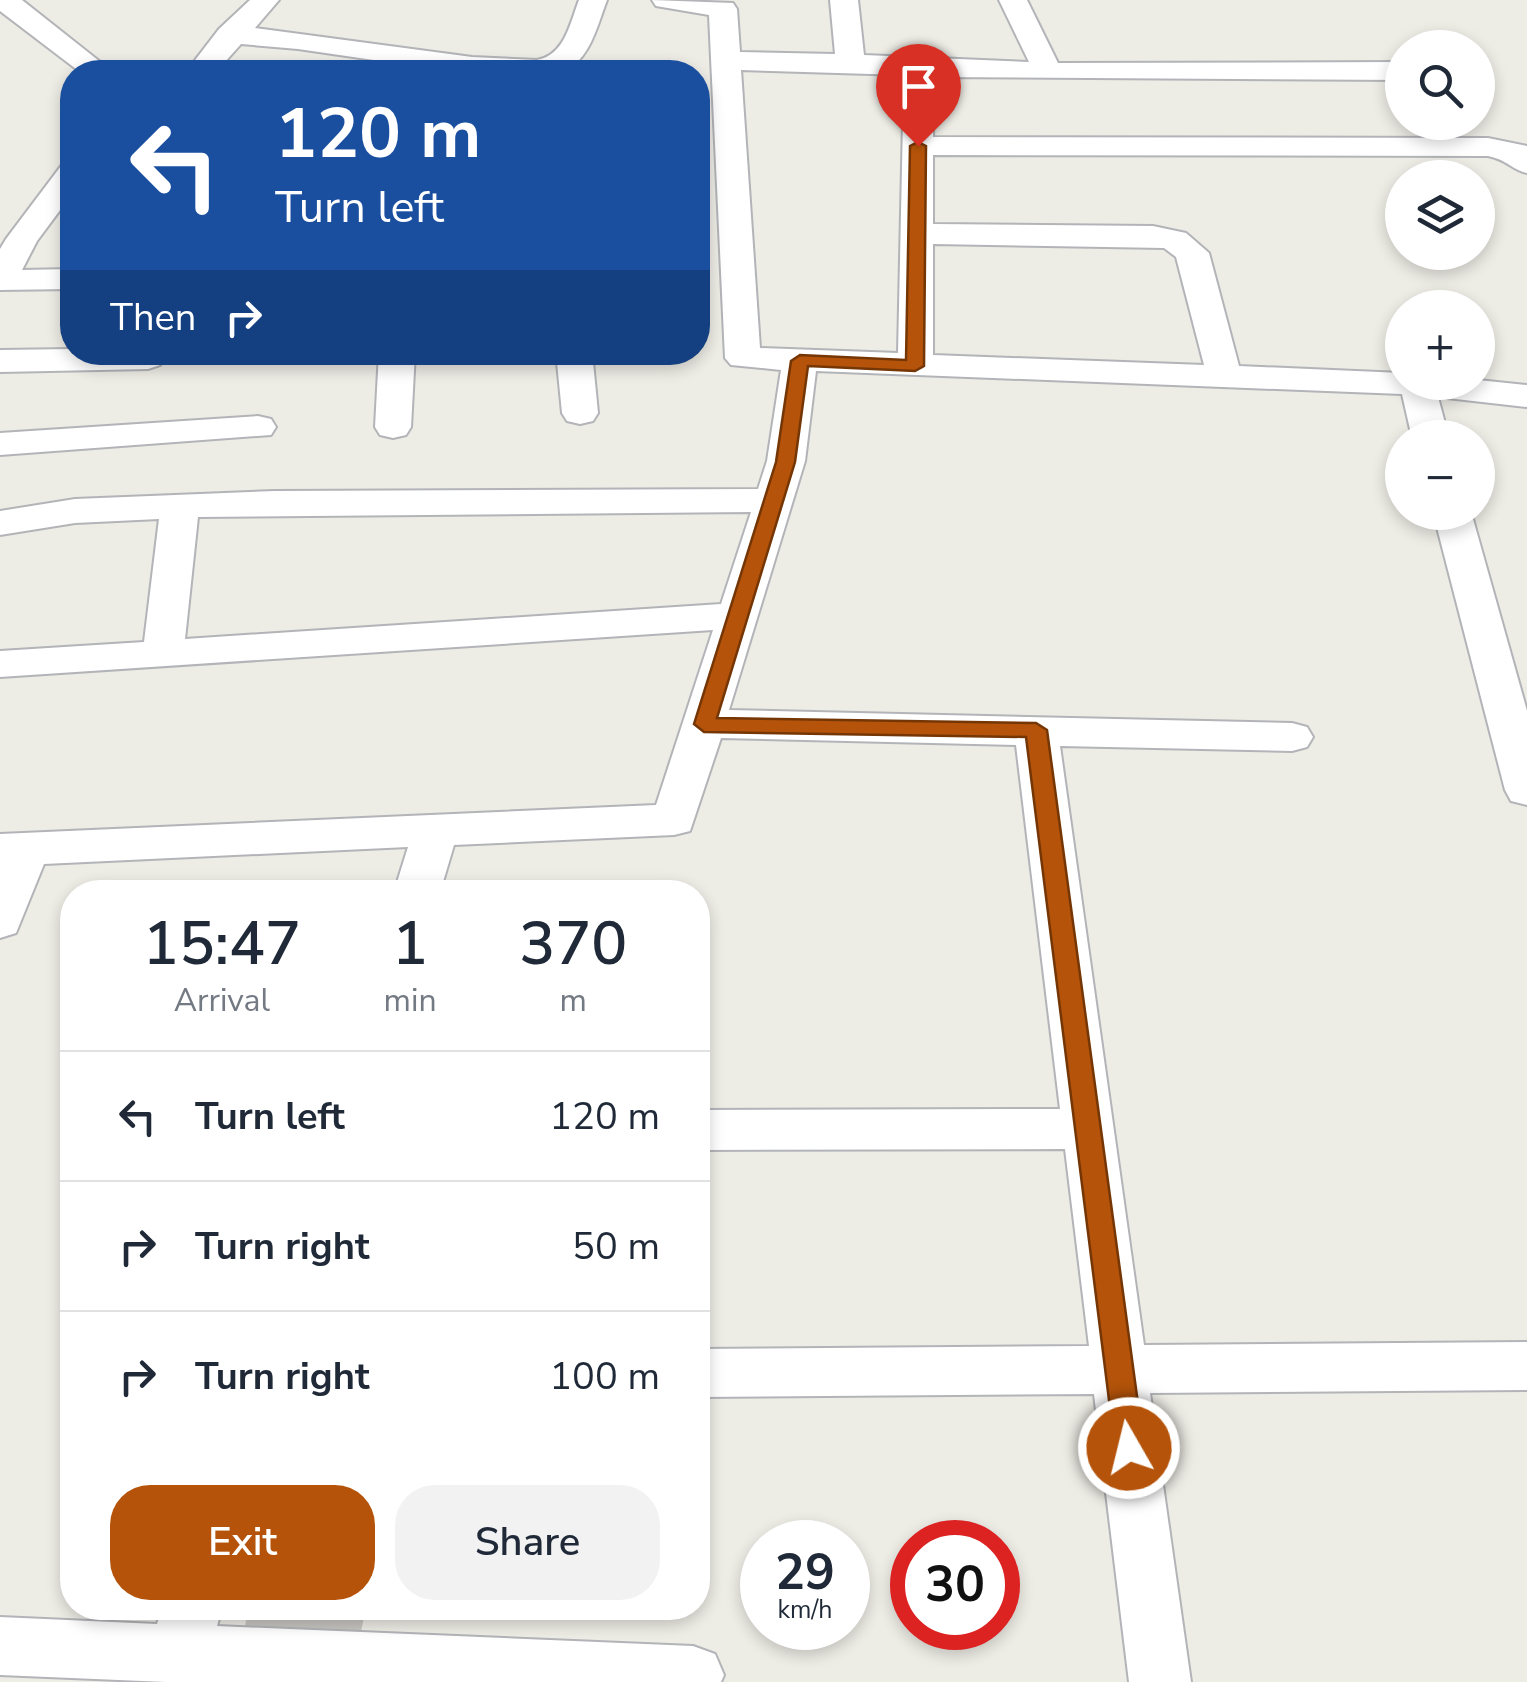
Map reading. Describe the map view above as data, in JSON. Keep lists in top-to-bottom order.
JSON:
{
  "page": {
    "map_buttons": ["+", "−"],
    "turn": ["120 m", "Turn left"],
    "then": "Then",
    "eta": [
      "15:47",
      "Arrival",
      "1",
      "min",
      "370",
      "m"
    ],
    "list": [
      {
        "name": "Turn left",
        "value": "120 m"
      },
      {
        "name": "Turn right",
        "value": "50 m"
      },
      {
        "name": "Turn right",
        "value": "100 m"
      }
    ],
    "buttons": ["Exit", "Share"],
    "speed": "29 km/h",
    "limit": "30"
  }
}
